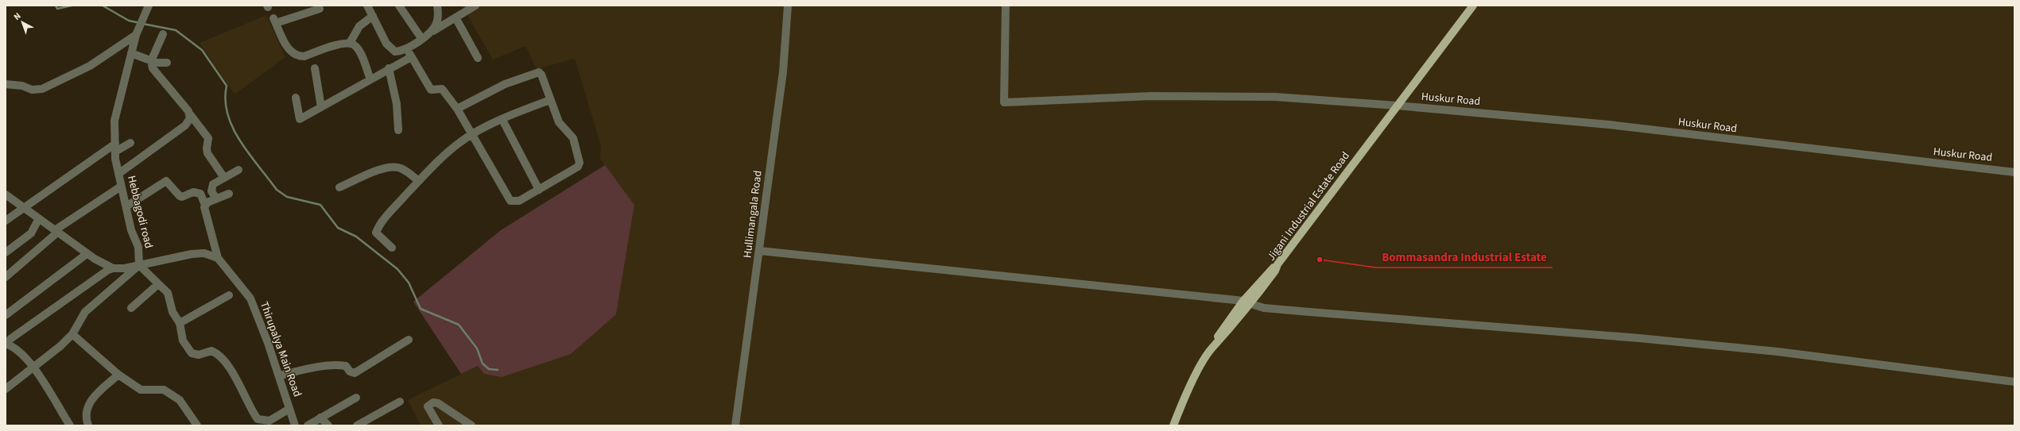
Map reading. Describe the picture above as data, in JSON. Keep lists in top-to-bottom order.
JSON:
{
  "streets": {
    "main road": ["Jigani Industrial Estate Road"],
    "street": [
      "Huskur Road",
      "Hebbagodi road",
      "Hullimangala Road",
      "Thirupalya Main Road"
    ]
  },
  "crossings": [
    ["Huskur Road", "Jigani Industrial Estate Road"]
  ],
  "places": ["Bommasandra Industrial Estate"],
  "north": "top left"
}
